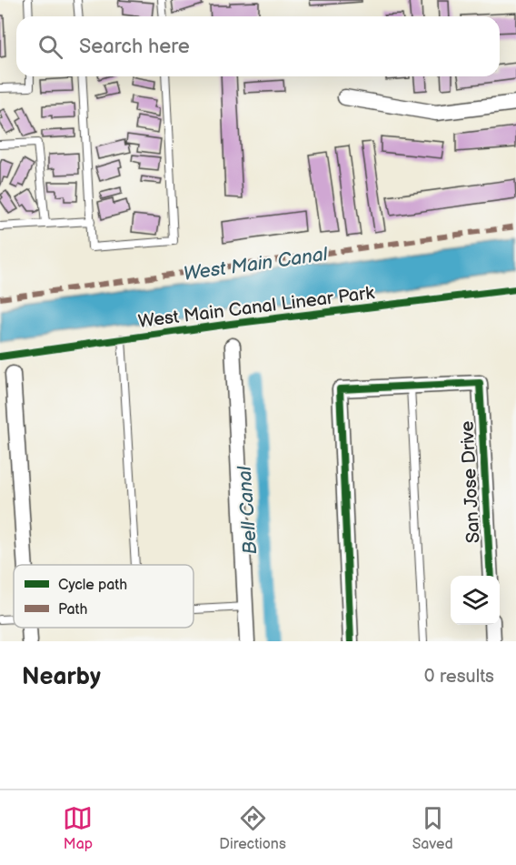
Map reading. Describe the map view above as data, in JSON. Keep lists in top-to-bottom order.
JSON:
{
  "streets": {
    "street": ["San Jose Drive"],
    "cycle path": ["West Main Canal Linear Park"]
  },
  "water": ["West Main Canal", "Bell Canal"],
  "legend": ["Cycle path", "Path"],
  "page": {
    "search": "Search here",
    "heading": ["Nearby", "0 results"],
    "nav": ["Map", "Directions", "Saved"]
  }
}
